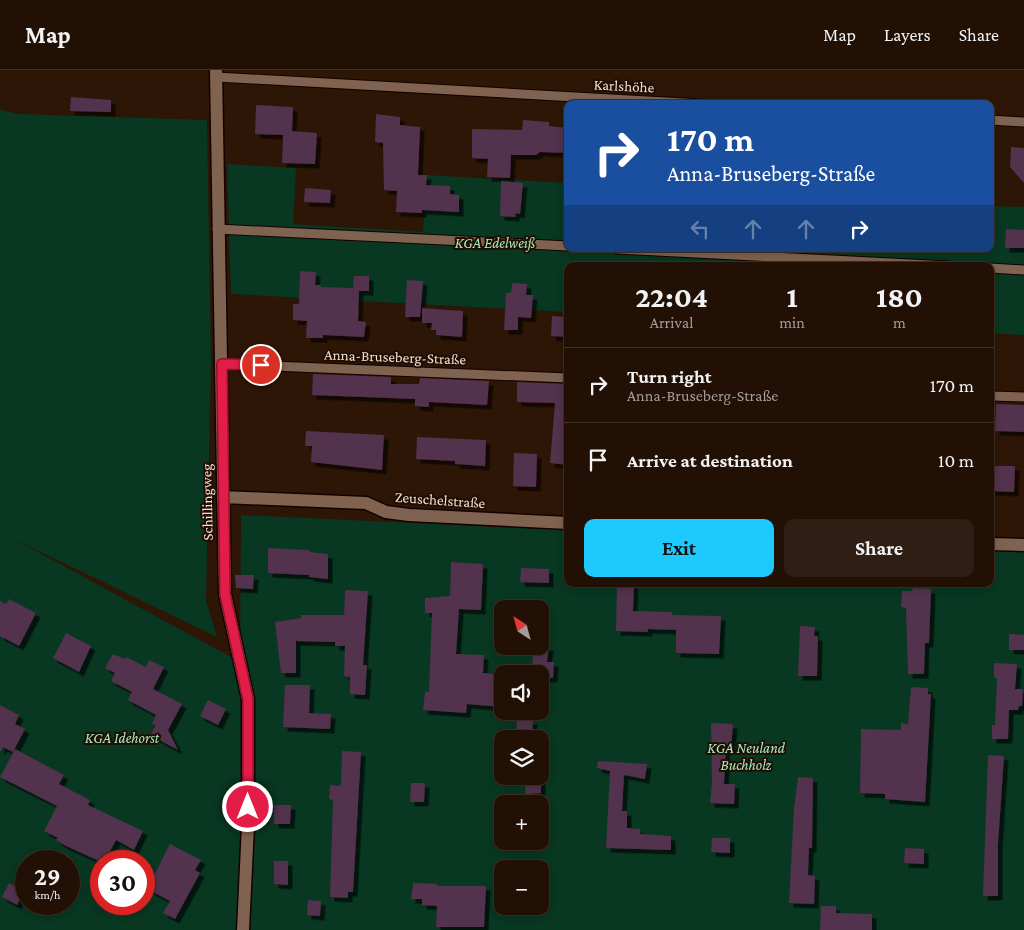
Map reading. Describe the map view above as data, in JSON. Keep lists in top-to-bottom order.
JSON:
{
  "streets": {
    "street": ["Zeuschelstraße", "Schillingweg"],
    "lane": ["Karlshöhe", "Anna-Bruseberg-Straße"]
  },
  "crossings": [
    ["Karlshöhe", "Schillingweg"],
    ["Anna-Bruseberg-Straße", "Schillingweg"],
    ["Zeuschelstraße", "Schillingweg"]
  ],
  "parks": ["KGA Edelweiß", "KGA Idehorst", "KGA Neuland Buchholz"],
  "north": "top left",
  "page": {
    "header": "Map",
    "nav": ["Map", "Layers", "Share"],
    "turn": ["170 m", "Anna-Bruseberg-Straße"],
    "eta": [
      "22:04",
      "Arrival",
      "1",
      "min",
      "180",
      "m"
    ],
    "list": [
      {
        "name": "Turn right",
        "note": "Anna-Bruseberg-Straße",
        "value": "170 m"
      },
      {
        "name": "Arrive at destination",
        "value": "10 m"
      }
    ],
    "buttons": ["Exit", "Share"],
    "map_buttons": ["+", "−"],
    "speed": "29 km/h",
    "limit": "30"
  }
}
